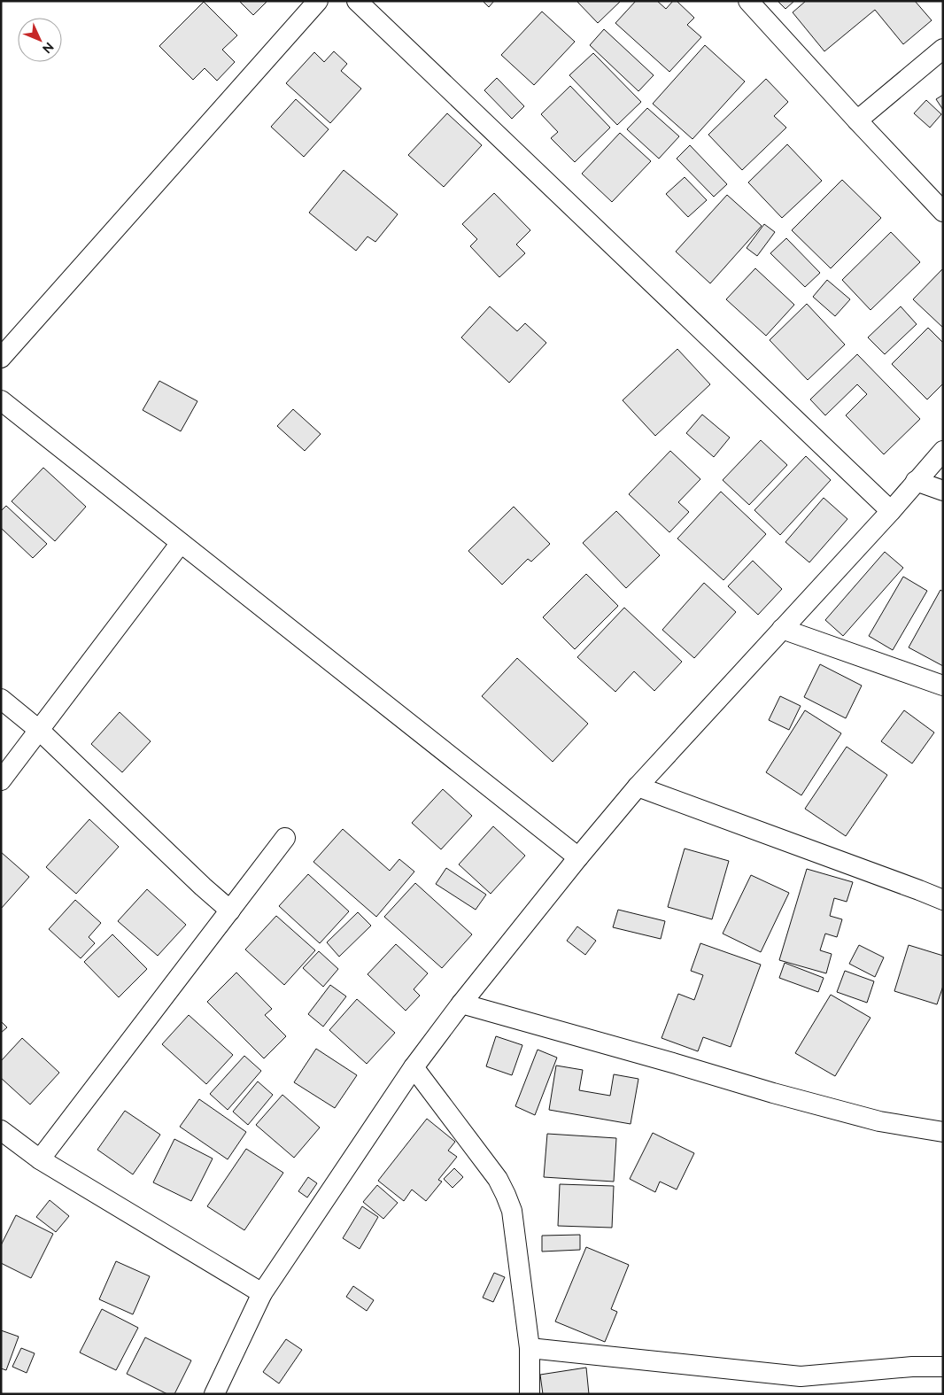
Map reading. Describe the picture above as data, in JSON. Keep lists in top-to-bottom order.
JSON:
{
  "north": "bottom right"
}
